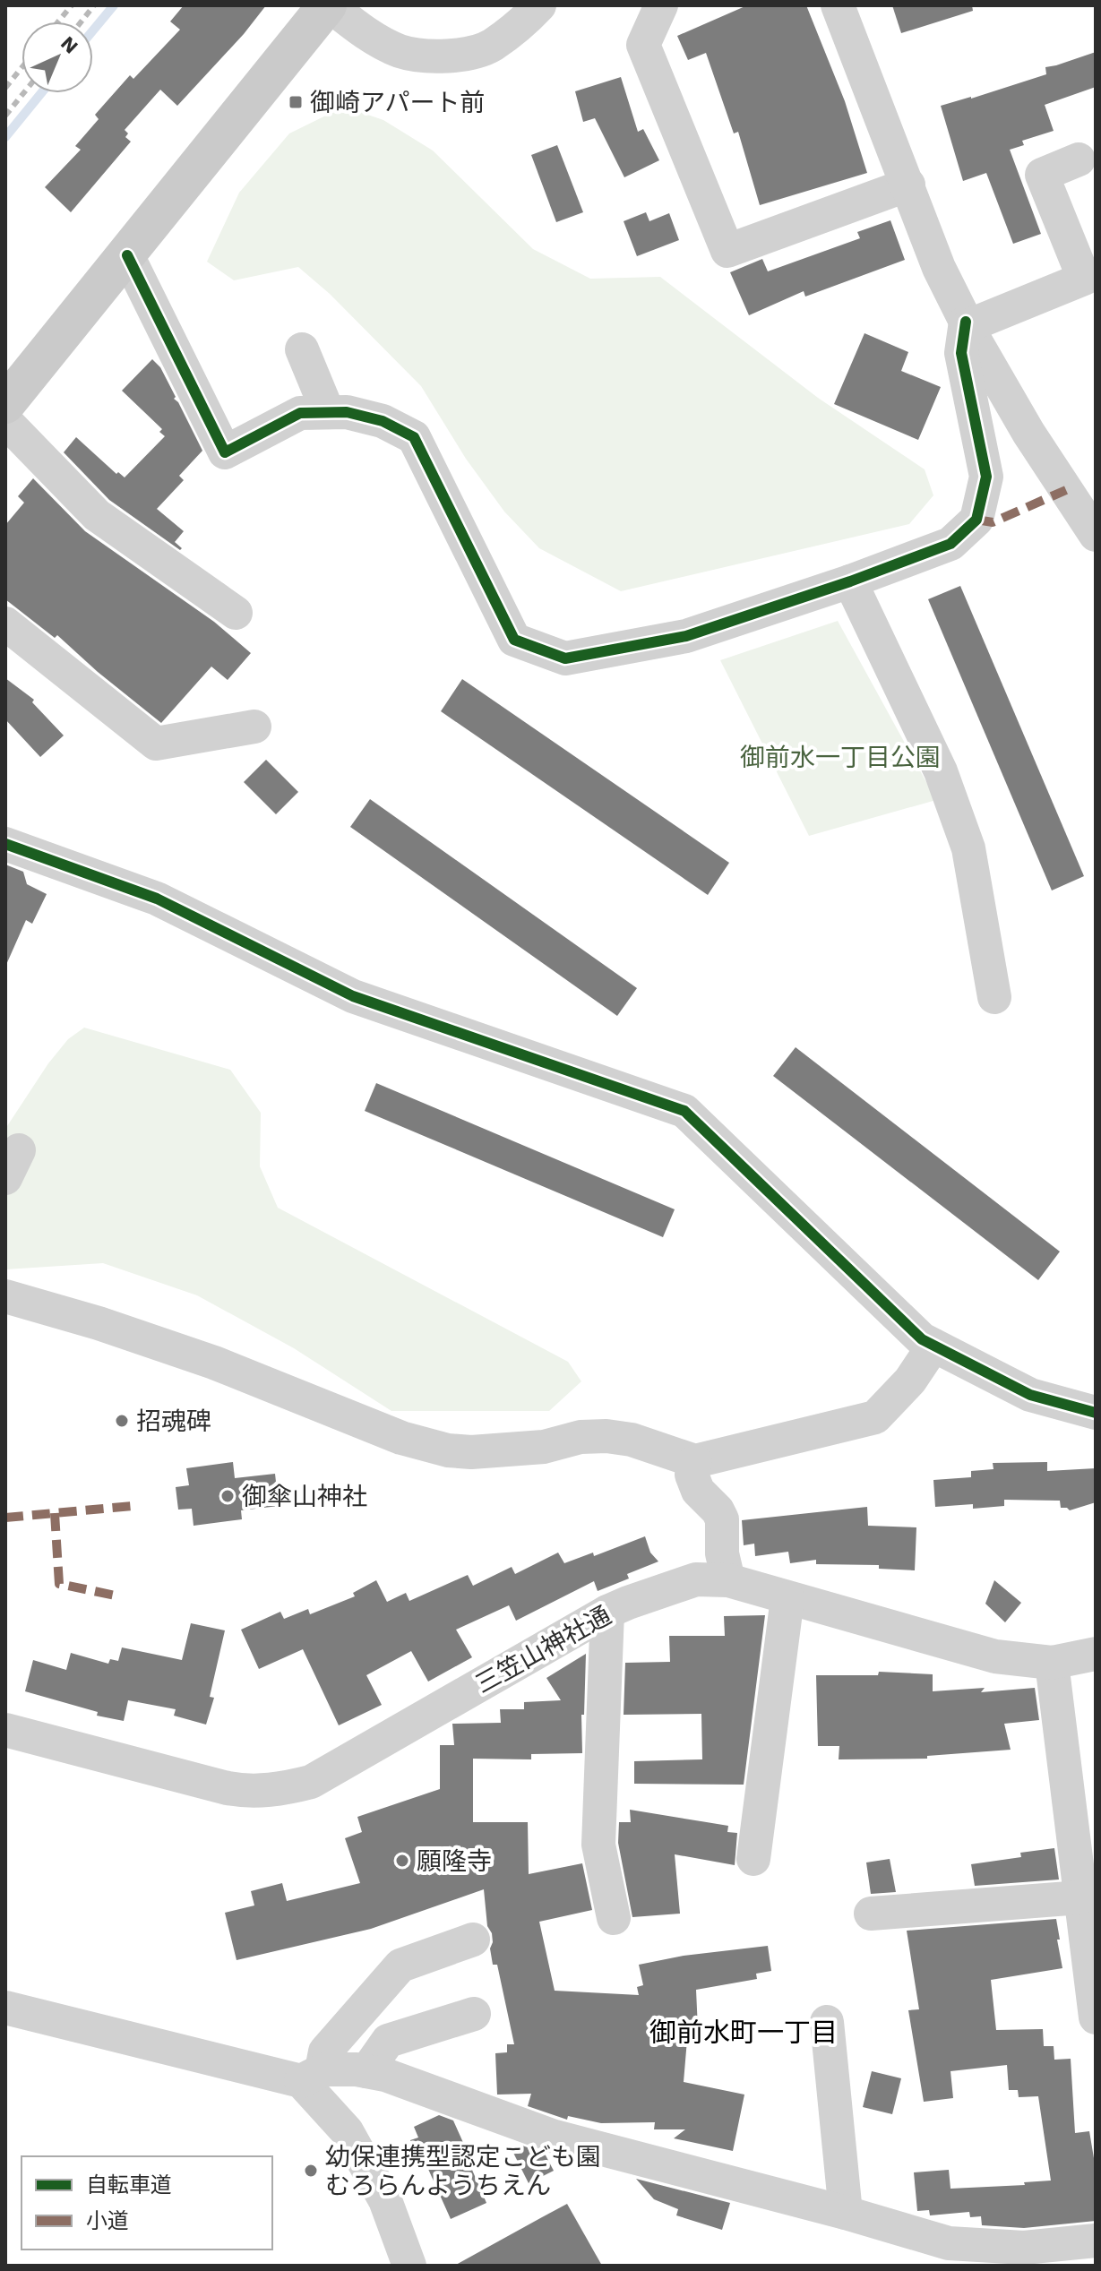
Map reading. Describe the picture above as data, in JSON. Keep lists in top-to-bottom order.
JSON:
{
  "streets": {
    "street": ["三笠山神社通"]
  },
  "districts": ["御前水町一丁目"],
  "parks": ["御前水一丁目公園"],
  "places": {
    "transit": ["御崎アパート前"],
    "other": [
      "招魂碑",
      "御傘山神社",
      "願隆寺",
      "幼保連携型認定こども園 むろらんようちえん"
    ]
  },
  "legend": ["自転車道", "小道"],
  "north": "top right"
}
